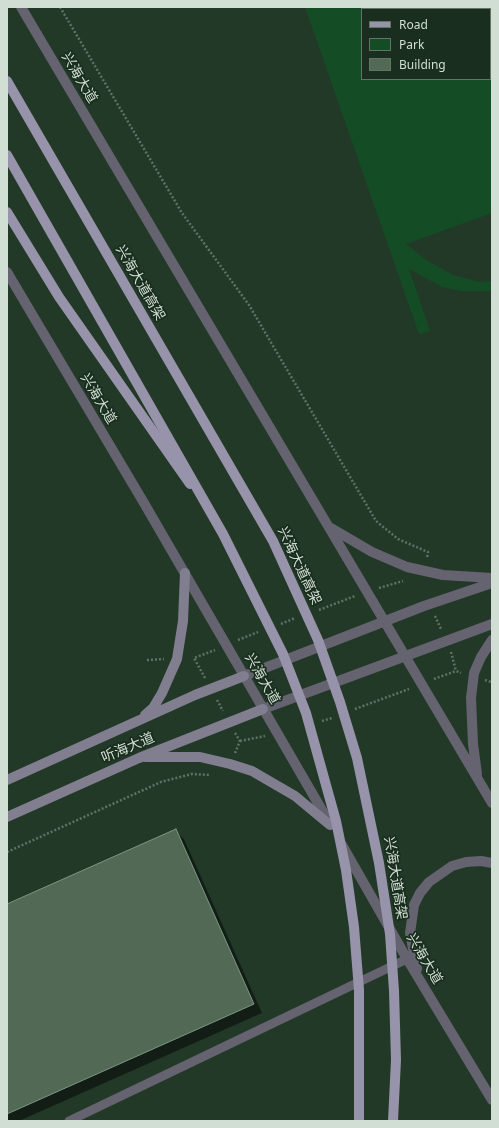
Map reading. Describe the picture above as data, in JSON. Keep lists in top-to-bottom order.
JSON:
{
  "streets": {
    "main road": ["兴海大道高架", "听海大道"],
    "street": ["兴海大道"]
  },
  "crossings": [
    ["兴海大道", "听海大道"]
  ],
  "legend": ["Road", "Park", "Building"]
}
